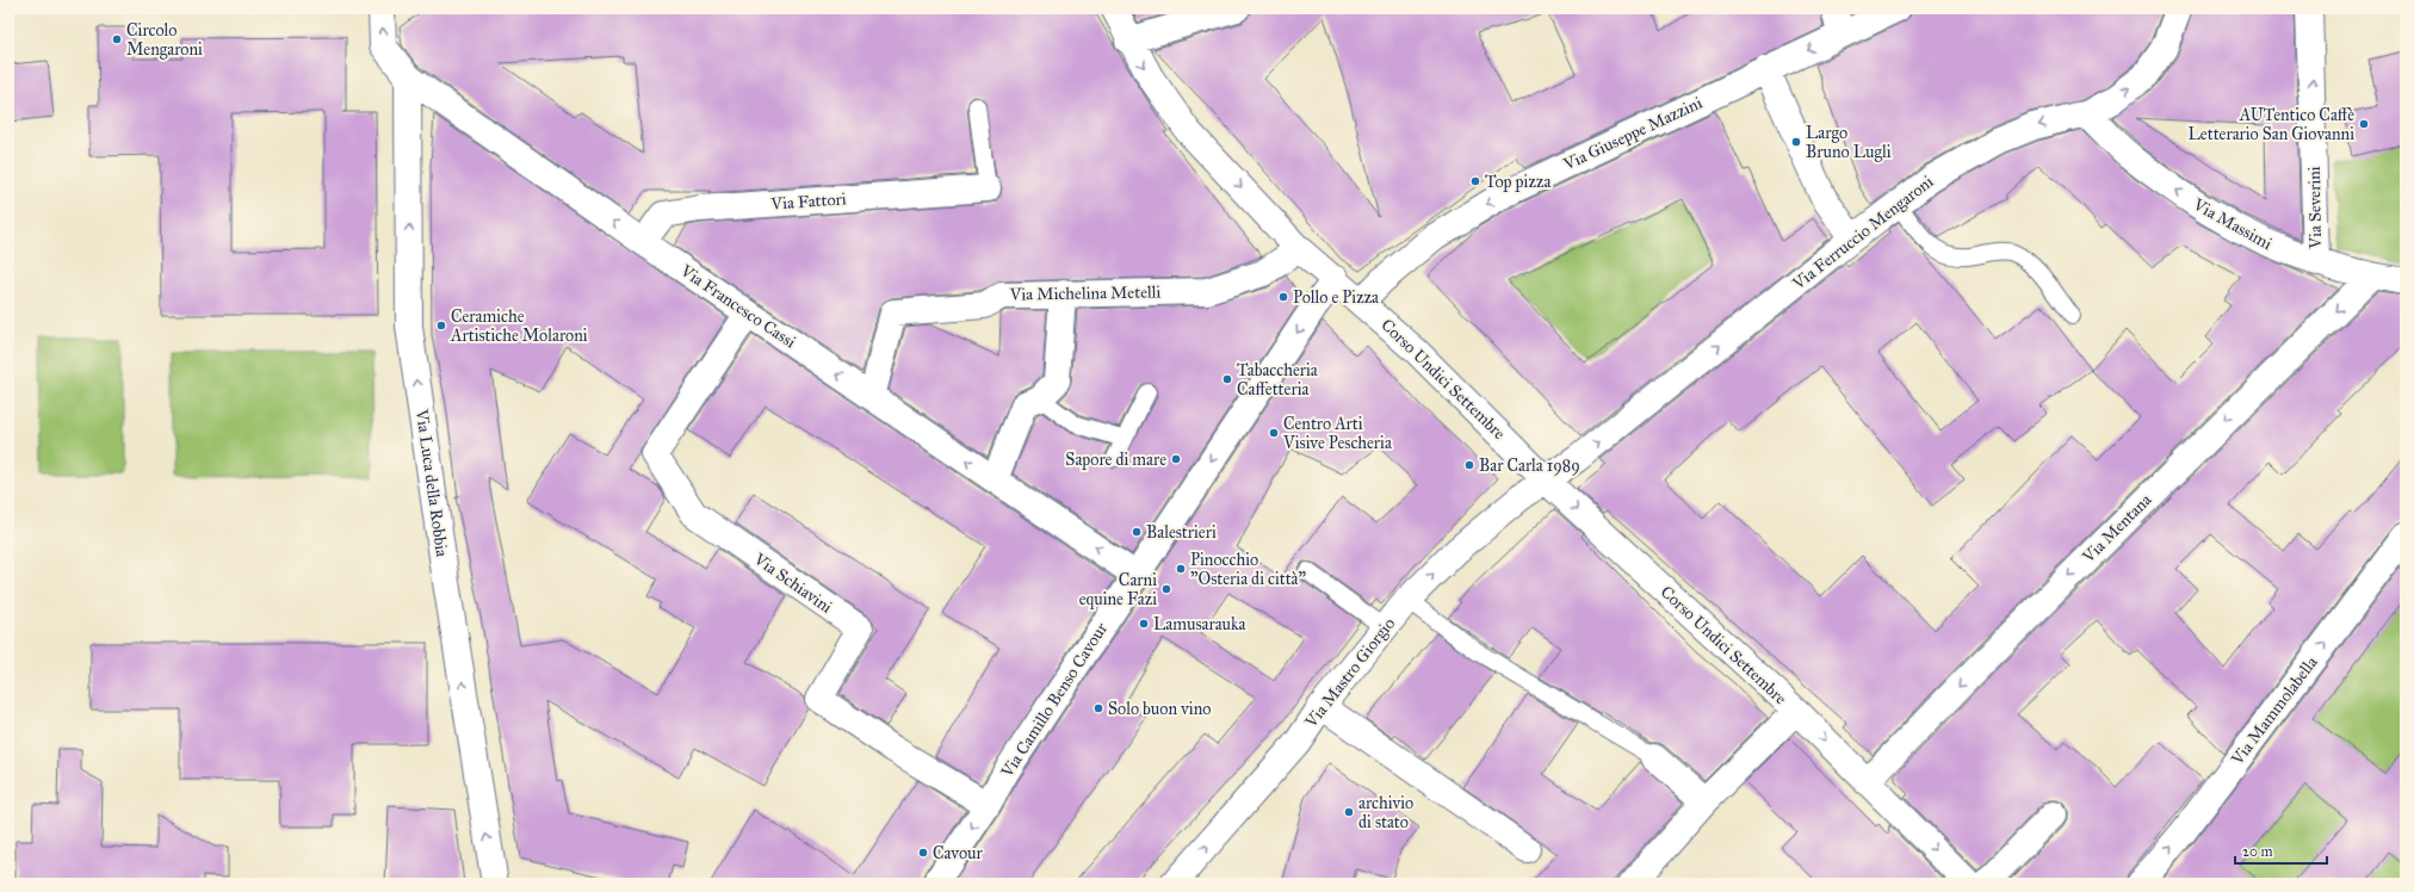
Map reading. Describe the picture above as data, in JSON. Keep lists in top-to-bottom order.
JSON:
{
  "streets": {
    "street": [
      "Via Giuseppe Mazzini",
      "Via Fattori",
      "Via Severini",
      "Via Massimi",
      "Via Ferruccio Mengaroni",
      "Via Michelina Metelli",
      "Via Francesco Cassi",
      "Corso Undici Settembre",
      "Via Luca della Robbia",
      "Via Mentana",
      "Via Schiavini",
      "Via Mastro Giorgio",
      "Via Camillo Benso Cavour",
      "Via Mammolabella"
    ]
  },
  "crossings": [
    ["Via Giuseppe Mazzini", "Corso Undici Settembre"],
    ["Via Fattori", "Via Francesco Cassi"],
    ["Via Severini", "Via Massimi"],
    ["Via Massimi", "Via Ferruccio Mengaroni"],
    ["Via Massimi", "Via Mentana"],
    ["Via Ferruccio Mengaroni", "Corso Undici Settembre"],
    ["Via Ferruccio Mengaroni", "Via Mastro Giorgio"],
    ["Via Michelina Metelli", "Via Francesco Cassi"],
    ["Via Michelina Metelli", "Corso Undici Settembre"],
    ["Via Francesco Cassi", "Via Luca della Robbia"],
    ["Via Francesco Cassi", "Via Schiavini"],
    ["Via Francesco Cassi", "Via Camillo Benso Cavour"],
    ["Corso Undici Settembre", "Via Mentana"],
    ["Corso Undici Settembre", "Via Mastro Giorgio"],
    ["Corso Undici Settembre", "Via Camillo Benso Cavour"],
    ["Via Schiavini", "Via Camillo Benso Cavour"]
  ],
  "one_way": [
    "Via Giuseppe Mazzini",
    "Via Severini",
    "Via Massimi",
    "Via Francesco Cassi",
    "Corso Undici Settembre",
    "Via Luca della Robbia",
    "Via Mentana",
    "Via Mastro Giorgio",
    "Via Camillo Benso Cavour",
    "Via Mammolabella"
  ],
  "places": [
    "Circolo Mengaroni",
    "AUTentico Caffè Letterario San Giovanni",
    "Largo Bruno Lugli",
    "Top pizza",
    "Pollo e Pizza",
    "Ceramiche Artistiche Molaroni",
    "Tabaccheria Caffetteria",
    "Centro Arti Visive Pescheria",
    "Sapore di mare",
    "Bar Carla 1989",
    "Balestrieri",
    "Pinocchio \"Osteria di città\"",
    "Carni equine Fazi",
    "Lamusarauka",
    "Solo buon vino",
    "archivio di stato",
    "Cavour"
  ],
  "scale_bar": "20 m"
}
